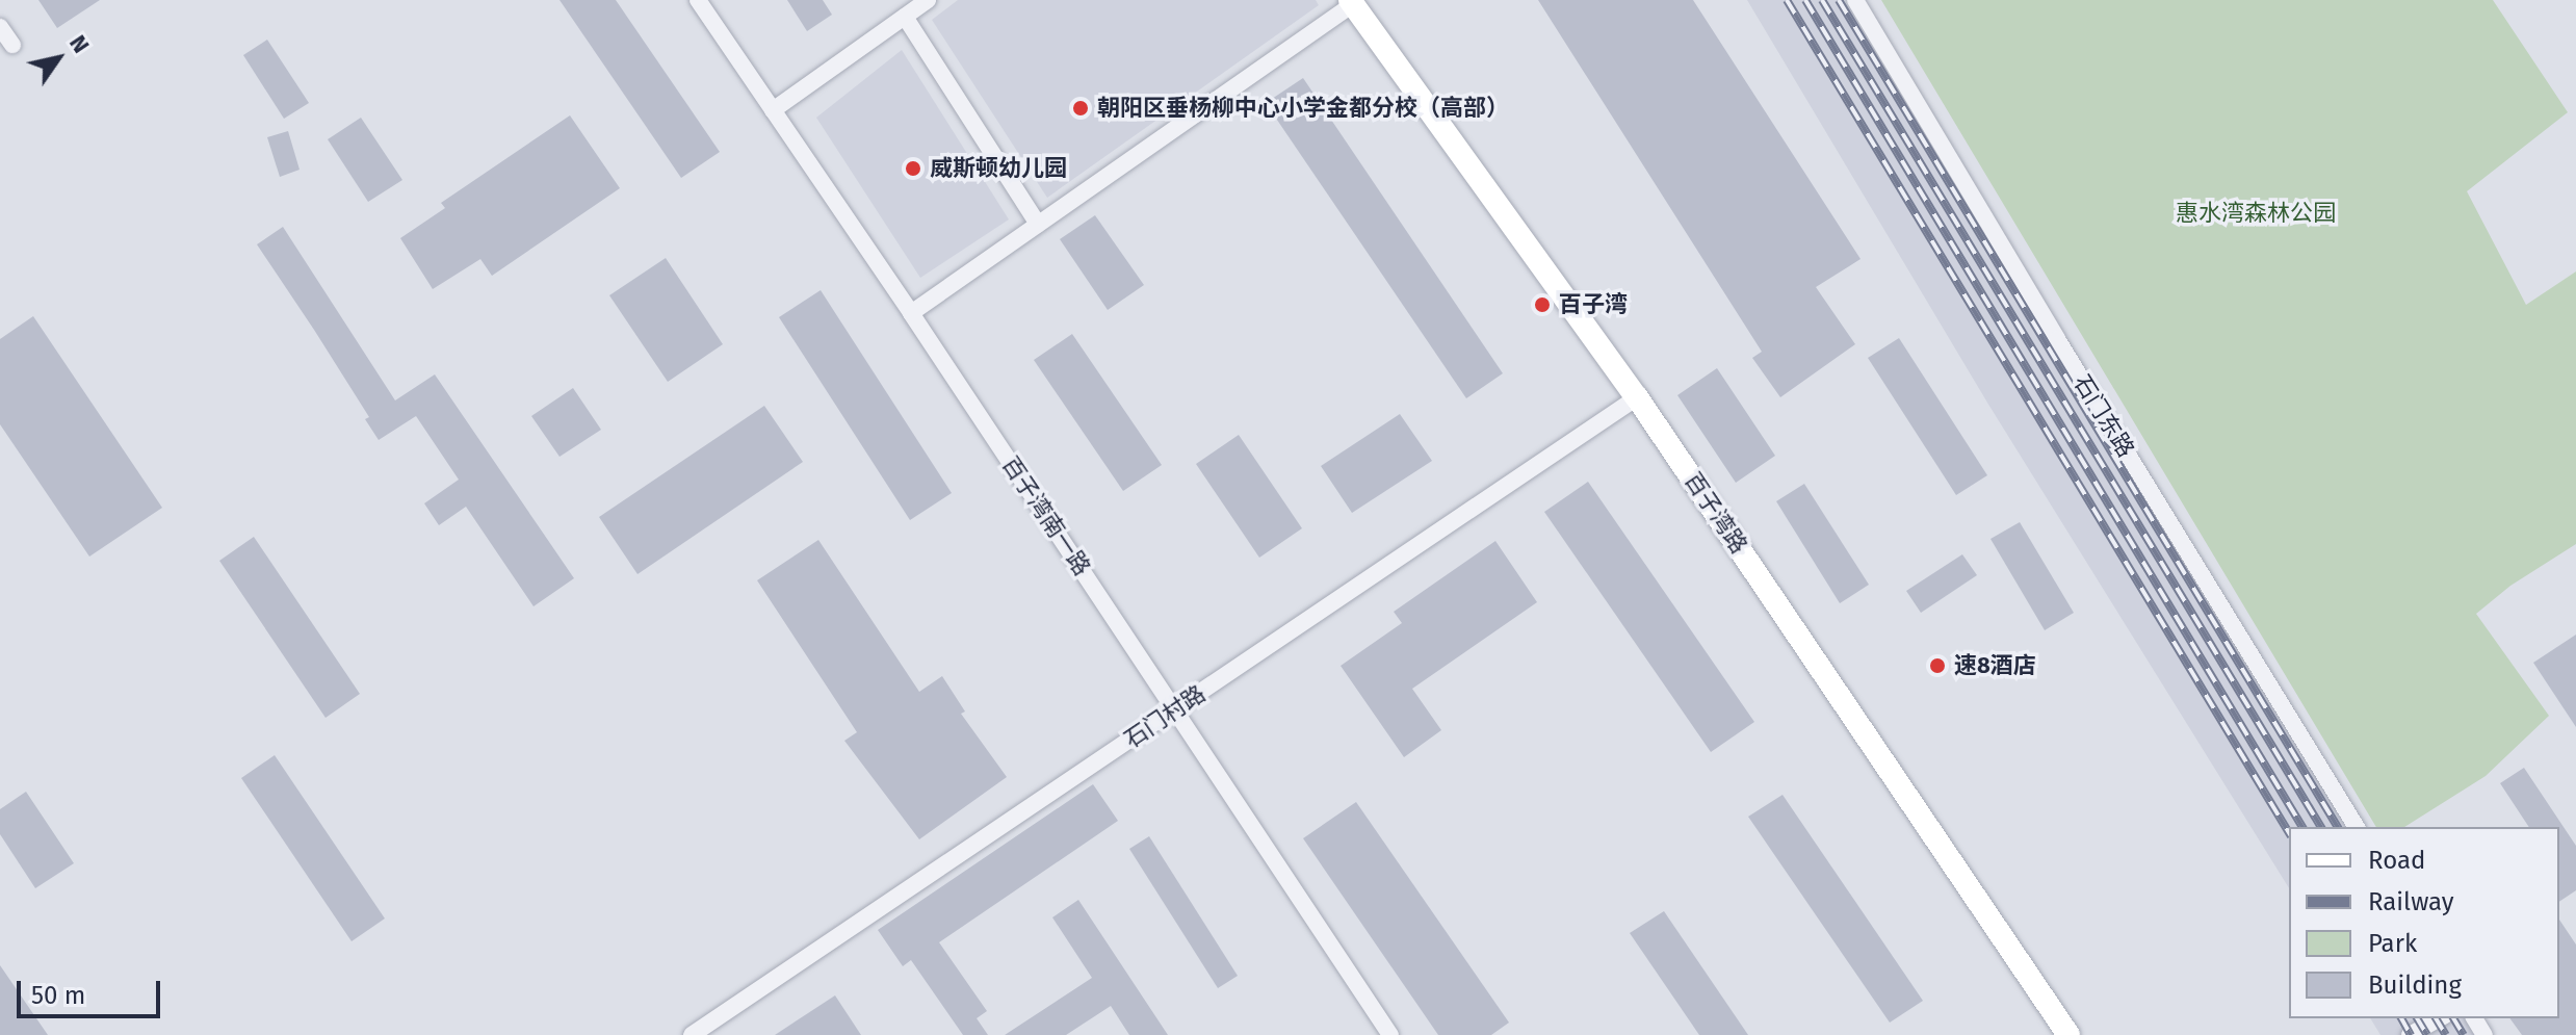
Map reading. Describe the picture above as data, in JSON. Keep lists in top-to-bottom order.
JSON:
{
  "streets": {
    "street": [
      "石门东路",
      "百子湾路",
      "百子湾南一路",
      "石门村路"
    ]
  },
  "crossings": [
    ["百子湾路", "石门村路"],
    ["百子湾南一路", "石门村路"]
  ],
  "parks": ["惠水湾森林公园"],
  "places": [
    "朝阳区垂杨柳中心小学金都分校（高部）",
    "威斯顿幼儿园",
    "百子湾",
    "速8酒店"
  ],
  "legend": [
    "Road",
    "Railway",
    "Park",
    "Building"
  ],
  "scale_bar": "50 m",
  "north": "top right"
}
